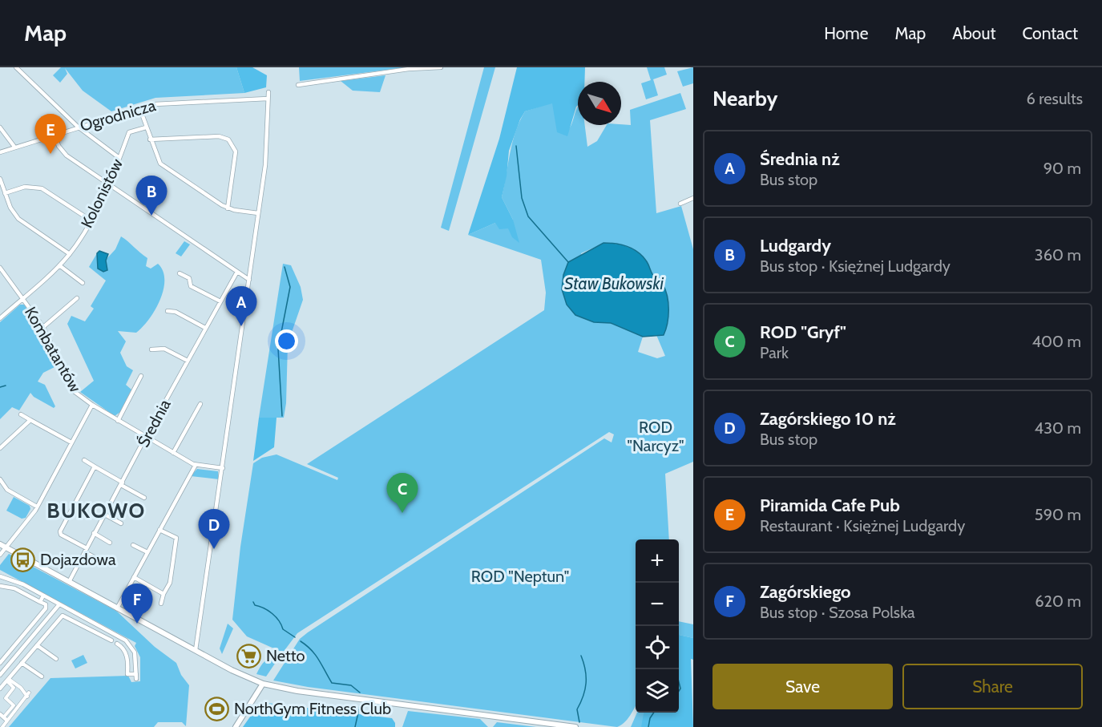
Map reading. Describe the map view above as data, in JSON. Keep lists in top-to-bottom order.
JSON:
{
  "streets": {
    "street": [
      "Ogrodnicza",
      "Kolonistów",
      "Kombatantów",
      "Średnia"
    ]
  },
  "crossings": [
    ["Kolonistów", "Kombatantów"]
  ],
  "districts": ["BUKOWO"],
  "water": ["Staw Bukowski"],
  "parks": ["ROD \"Narcyz\"", "ROD \"Neptun\""],
  "places": {
    "bus stop": ["Dojazdowa"],
    "supermarket": ["Netto"],
    "sports": ["NorthGym Fitness Club"]
  },
  "north": "bottom right",
  "page": {
    "header": "Map",
    "nav": [
      "Home",
      "Map",
      "About",
      "Contact"
    ],
    "heading": ["Nearby", "6 results"],
    "pins": [
      "E",
      "B",
      "A",
      "C",
      "D",
      "F"
    ],
    "list": [
      {
        "mark": "A",
        "name": "Średnia nż",
        "note": "Bus stop",
        "value": "90 m"
      },
      {
        "mark": "B",
        "name": "Ludgardy",
        "note": "Bus stop · Księżnej Ludgardy",
        "value": "360 m"
      },
      {
        "mark": "C",
        "name": "ROD \"Gryf\"",
        "note": "Park",
        "value": "400 m"
      },
      {
        "mark": "D",
        "name": "Zagórskiego 10 nż",
        "note": "Bus stop",
        "value": "430 m"
      },
      {
        "mark": "E",
        "name": "Piramida Cafe Pub",
        "note": "Restaurant · Księżnej Ludgardy",
        "value": "590 m"
      },
      {
        "mark": "F",
        "name": "Zagórskiego",
        "note": "Bus stop · Szosa Polska",
        "value": "620 m"
      }
    ],
    "map_buttons": ["+", "−"],
    "buttons": ["Save", "Share"]
  }
}
